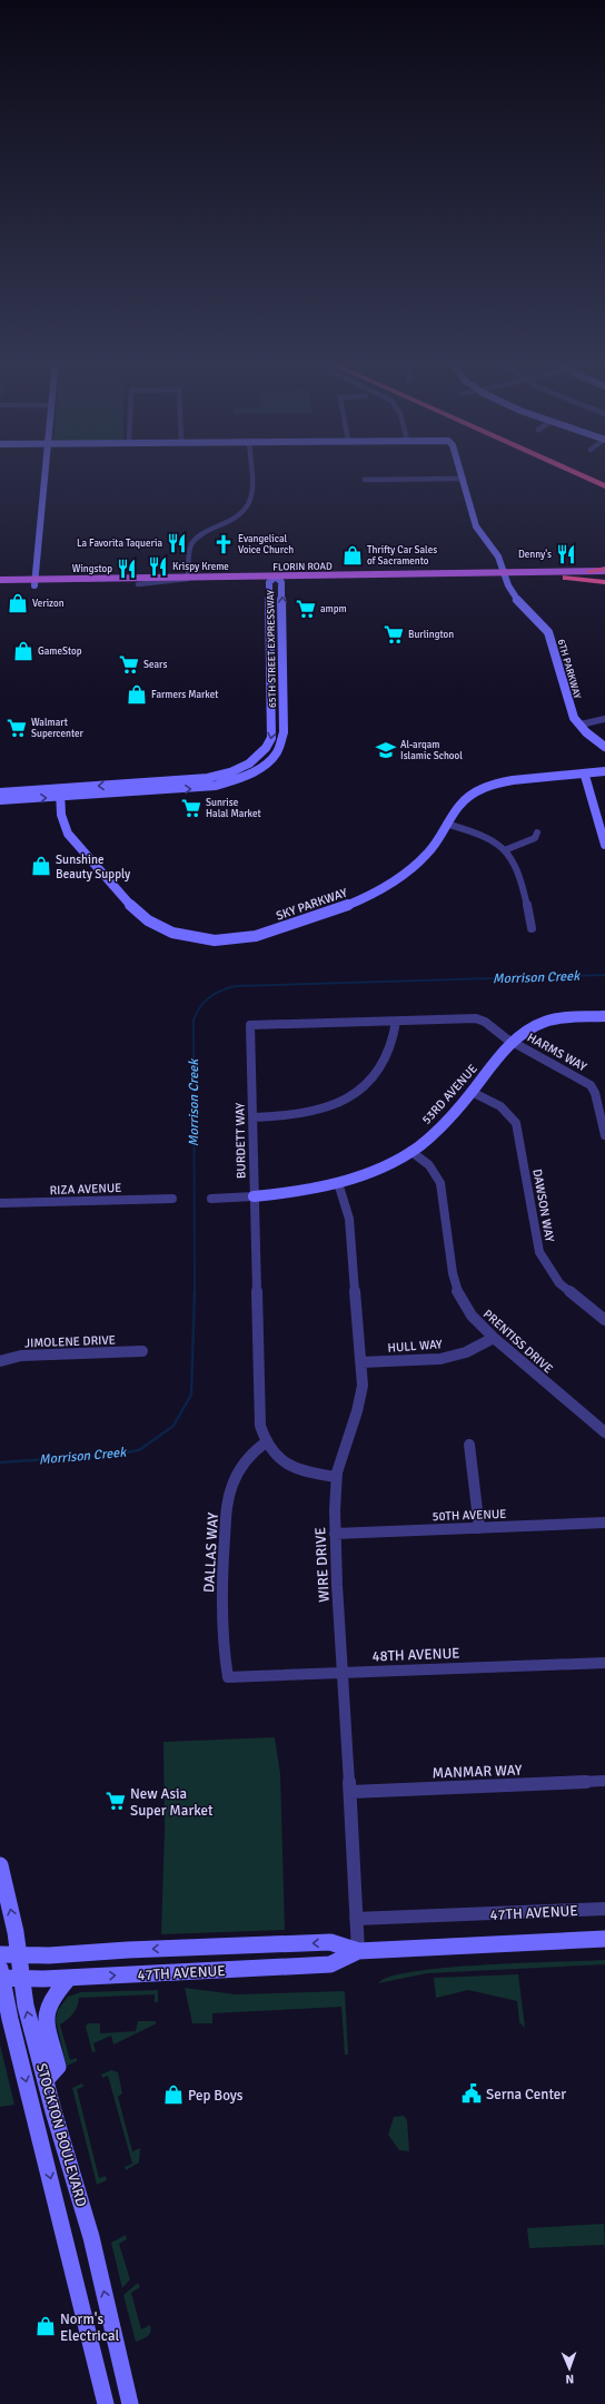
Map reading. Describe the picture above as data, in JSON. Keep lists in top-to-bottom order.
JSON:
{
  "streets": {
    "main road": ["FLORIN ROAD"],
    "street": [
      "65TH STREET EXPRESSWAY",
      "6TH PARKWAY",
      "SKY PARKWAY",
      "HARMS WAY",
      "53RD AVENUE",
      "BURDETT WAY",
      "RIZA AVENUE",
      "DAWSON WAY",
      "JIMOLENE DRIVE",
      "PRENTISS DRIVE",
      "HULL WAY",
      "50TH AVENUE",
      "DALLAS WAY",
      "WIRE DRIVE",
      "48TH AVENUE",
      "MANMAR WAY",
      "47TH AVENUE",
      "STOCKTON BOULEVARD"
    ]
  },
  "crossings": [
    ["FLORIN ROAD", "65TH STREET EXPRESSWAY"],
    ["FLORIN ROAD", "6TH PARKWAY"],
    ["65TH STREET EXPRESSWAY", "SKY PARKWAY"],
    ["HARMS WAY", "53RD AVENUE"],
    ["HARMS WAY", "BURDETT WAY"],
    ["53RD AVENUE", "BURDETT WAY"],
    ["53RD AVENUE", "DAWSON WAY"],
    ["53RD AVENUE", "PRENTISS DRIVE"],
    ["53RD AVENUE", "WIRE DRIVE"],
    ["BURDETT WAY", "DALLAS WAY"],
    ["BURDETT WAY", "WIRE DRIVE"],
    ["PRENTISS DRIVE", "HULL WAY"],
    ["HULL WAY", "WIRE DRIVE"],
    ["50TH AVENUE", "WIRE DRIVE"],
    ["DALLAS WAY", "48TH AVENUE"],
    ["WIRE DRIVE", "48TH AVENUE"],
    ["WIRE DRIVE", "MANMAR WAY"],
    ["WIRE DRIVE", "47TH AVENUE"],
    ["47TH AVENUE", "STOCKTON BOULEVARD"]
  ],
  "water": ["Morrison Creek"],
  "places": {
    "restaurant": [
      "La Favorita Taqueria",
      "Denny's",
      "Krispy Kreme",
      "Wingstop"
    ],
    "church": ["Evangelical Voice Church"],
    "shop": [
      "Thrifty Car Sales of Sacramento",
      "Verizon",
      "GameStop",
      "Farmers Market",
      "Sunshine Beauty Supply",
      "Pep Boys",
      "Norm's Electrical"
    ],
    "supermarket": [
      "ampm",
      "Burlington",
      "Sears",
      "Walmart Supercenter",
      "Sunrise Halal Market",
      "New Asia Super Market"
    ],
    "school or university": ["Al-arqam Islamic School"],
    "public building": ["Serna Center"]
  },
  "north": "bottom"
}
